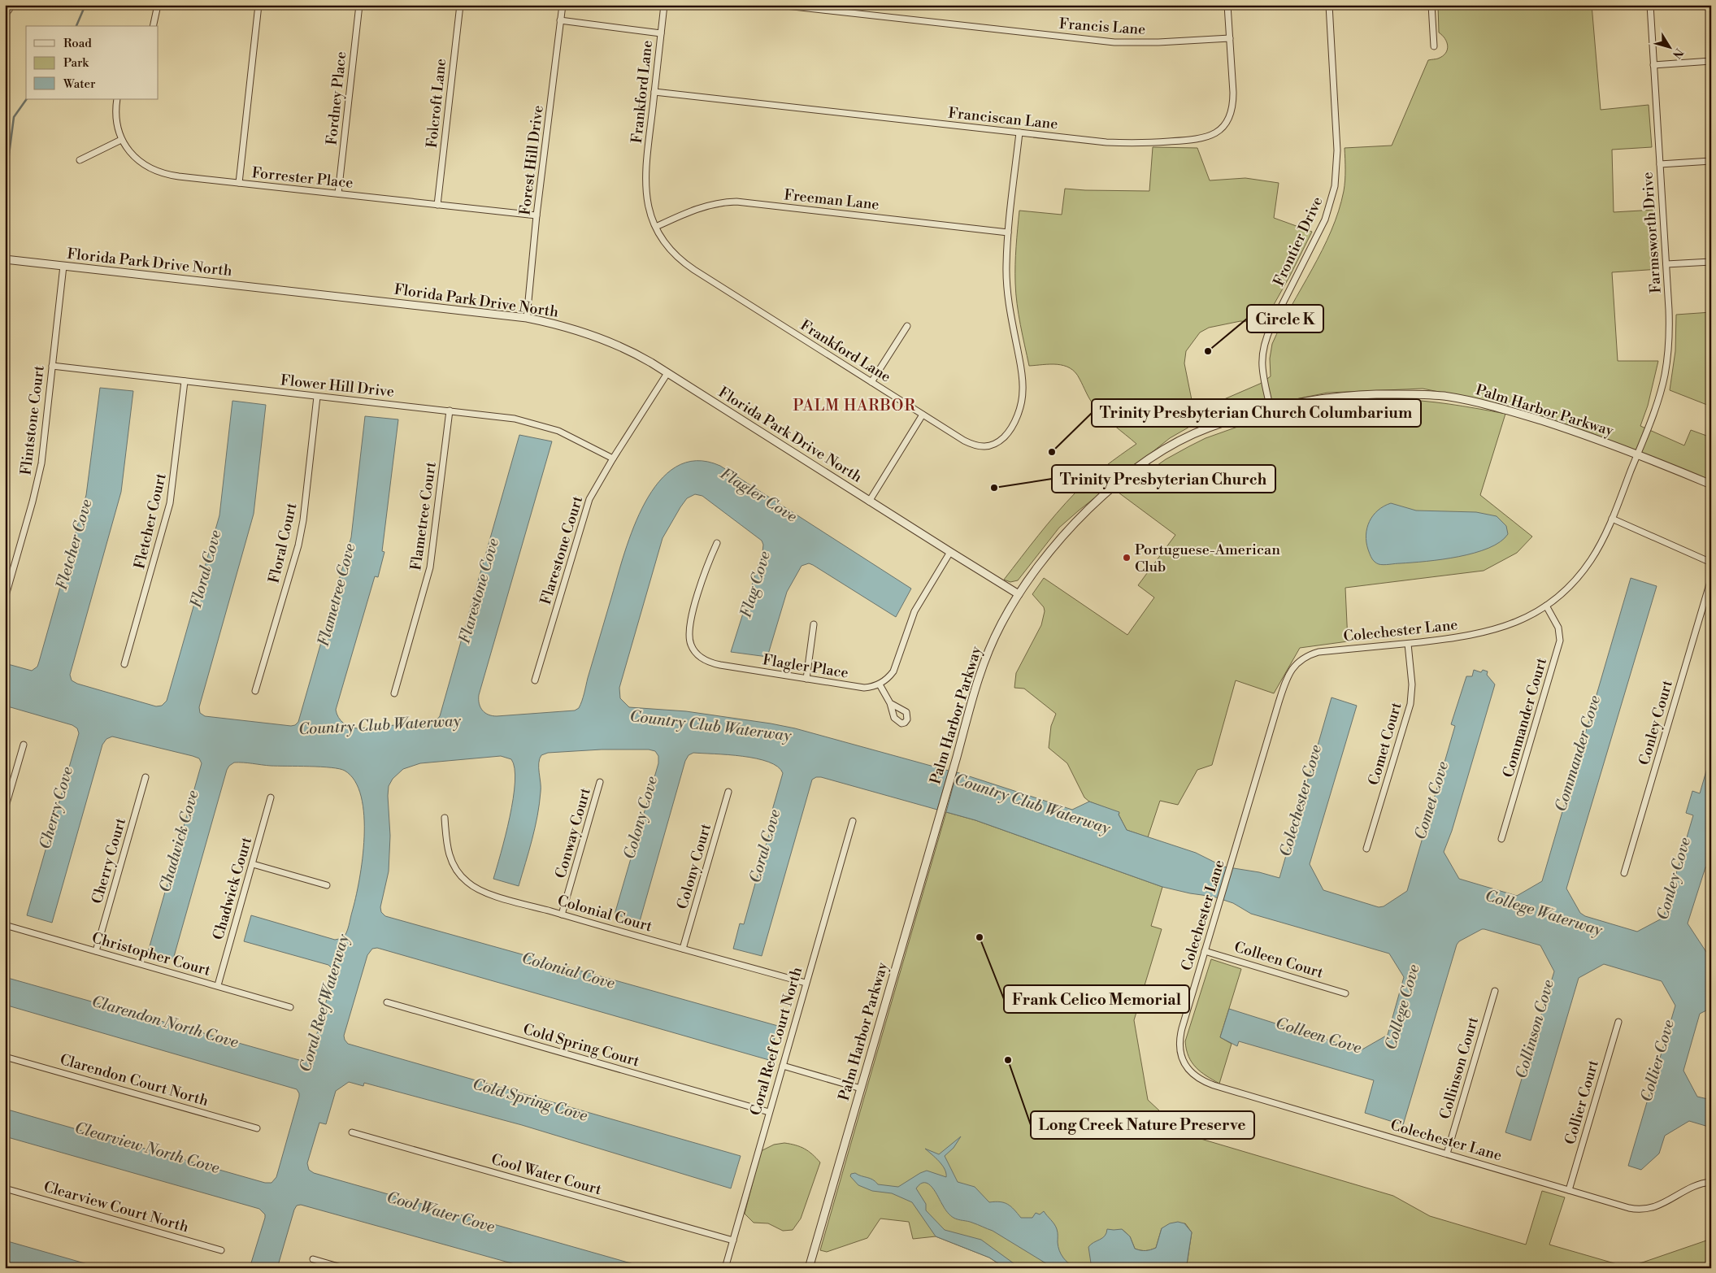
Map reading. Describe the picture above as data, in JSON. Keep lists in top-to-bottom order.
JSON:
{
  "streets": {
    "street": [
      "Francis Lane",
      "Frankford Lane",
      "Fordney Place",
      "Folcroft Lane",
      "Franciscan Lane",
      "Forest Hill Drive",
      "Forrester Place",
      "Freeman Lane",
      "Farmsworth Drive",
      "Frontier Drive",
      "Florida Park Drive North",
      "Flower Hill Drive",
      "Palm Harbor Parkway",
      "Flintstone Court",
      "Flametree Court",
      "Fletcher Court",
      "Floral Court",
      "Flarestone Court",
      "Colechester Lane",
      "Flagler Place",
      "Commander Court",
      "Conley Court",
      "Comet Court",
      "Conway Court",
      "Cherry Court",
      "Colony Court",
      "Chadwick Court",
      "Colonial Court",
      "Christopher Court",
      "Colleen Court",
      "Coral Reef Court North",
      "Cold Spring Court",
      "Collinson Court",
      "Clarendon Court North",
      "Collier Court",
      "Cool Water Court",
      "Clearview Court North"
    ]
  },
  "crossings": [
    ["Francis Lane", "Franciscan Lane"],
    ["Frankford Lane", "Franciscan Lane"],
    ["Frankford Lane", "Freeman Lane"],
    ["Fordney Place", "Forrester Place"],
    ["Folcroft Lane", "Forrester Place"],
    ["Forest Hill Drive", "Forrester Place"],
    ["Forest Hill Drive", "Florida Park Drive North"],
    ["Farmsworth Drive", "Palm Harbor Parkway"],
    ["Farmsworth Drive", "Colechester Lane"],
    ["Frontier Drive", "Palm Harbor Parkway"],
    ["Florida Park Drive North", "Palm Harbor Parkway"],
    ["Florida Park Drive North", "Flintstone Court"],
    ["Florida Park Drive North", "Flarestone Court"],
    ["Flower Hill Drive", "Flintstone Court"],
    ["Flower Hill Drive", "Flametree Court"],
    ["Flower Hill Drive", "Fletcher Court"],
    ["Flower Hill Drive", "Floral Court"],
    ["Flower Hill Drive", "Flarestone Court"],
    ["Palm Harbor Parkway", "Colechester Lane"],
    ["Colechester Lane", "Commander Court"],
    ["Colechester Lane", "Comet Court"],
    ["Colechester Lane", "Colleen Court"],
    ["Colechester Lane", "Collinson Court"],
    ["Colechester Lane", "Collier Court"],
    ["Conway Court", "Colonial Court"],
    ["Cherry Court", "Christopher Court"],
    ["Colony Court", "Colonial Court"],
    ["Chadwick Court", "Christopher Court"],
    ["Colonial Court", "Coral Reef Court North"],
    ["Coral Reef Court North", "Cold Spring Court"],
    ["Coral Reef Court North", "Cool Water Court"]
  ],
  "districts": ["PALM HARBOR"],
  "water": [
    "Flagler Cove",
    "Fletcher Cove",
    "Floral Cove",
    "Flag Cove",
    "Flarestone Cove",
    "Flametree Cove",
    "Country Club Waterway",
    "Commander Cove",
    "Colechester Cove",
    "Comet Cove",
    "Cherry Cove",
    "Colony Cove",
    "Chadwick Cove",
    "Coral Cove",
    "Conley Cove",
    "College Waterway",
    "Colonial Cove",
    "Coral Reef Waterway",
    "College Cove",
    "Clarendon North Cove",
    "Collinson Cove",
    "Colleen Cove",
    "Collier Cove",
    "Cold Spring Cove",
    "Clearview North Cove",
    "Cool Water Cove"
  ],
  "places": [
    "Circle K",
    "Trinity Presbyterian Church Columbarium",
    "Trinity Presbyterian Church",
    "Portuguese-American Club",
    "Frank Celico Memorial",
    "Long Creek Nature Preserve"
  ],
  "legend": ["Road", "Park", "Water"],
  "north": "bottom right"
}
